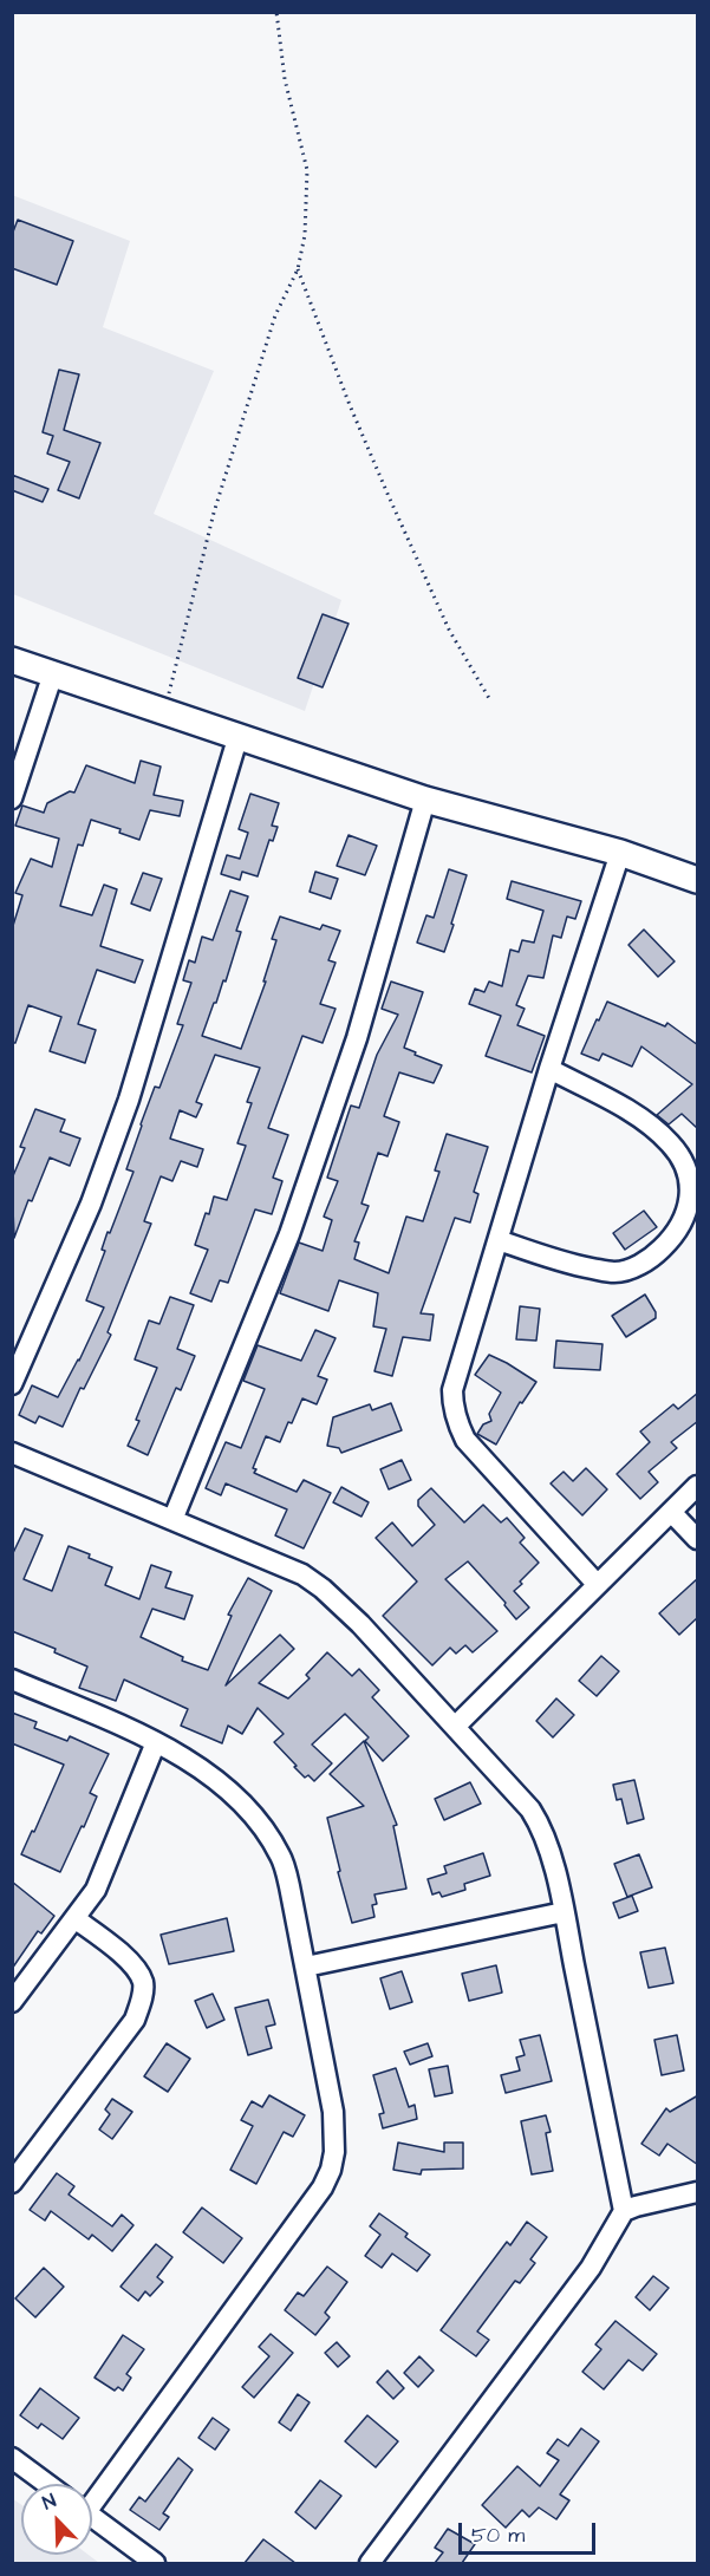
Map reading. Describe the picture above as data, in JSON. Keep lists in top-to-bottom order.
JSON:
{
  "scale_bar": "50 m",
  "north": "top left"
}
